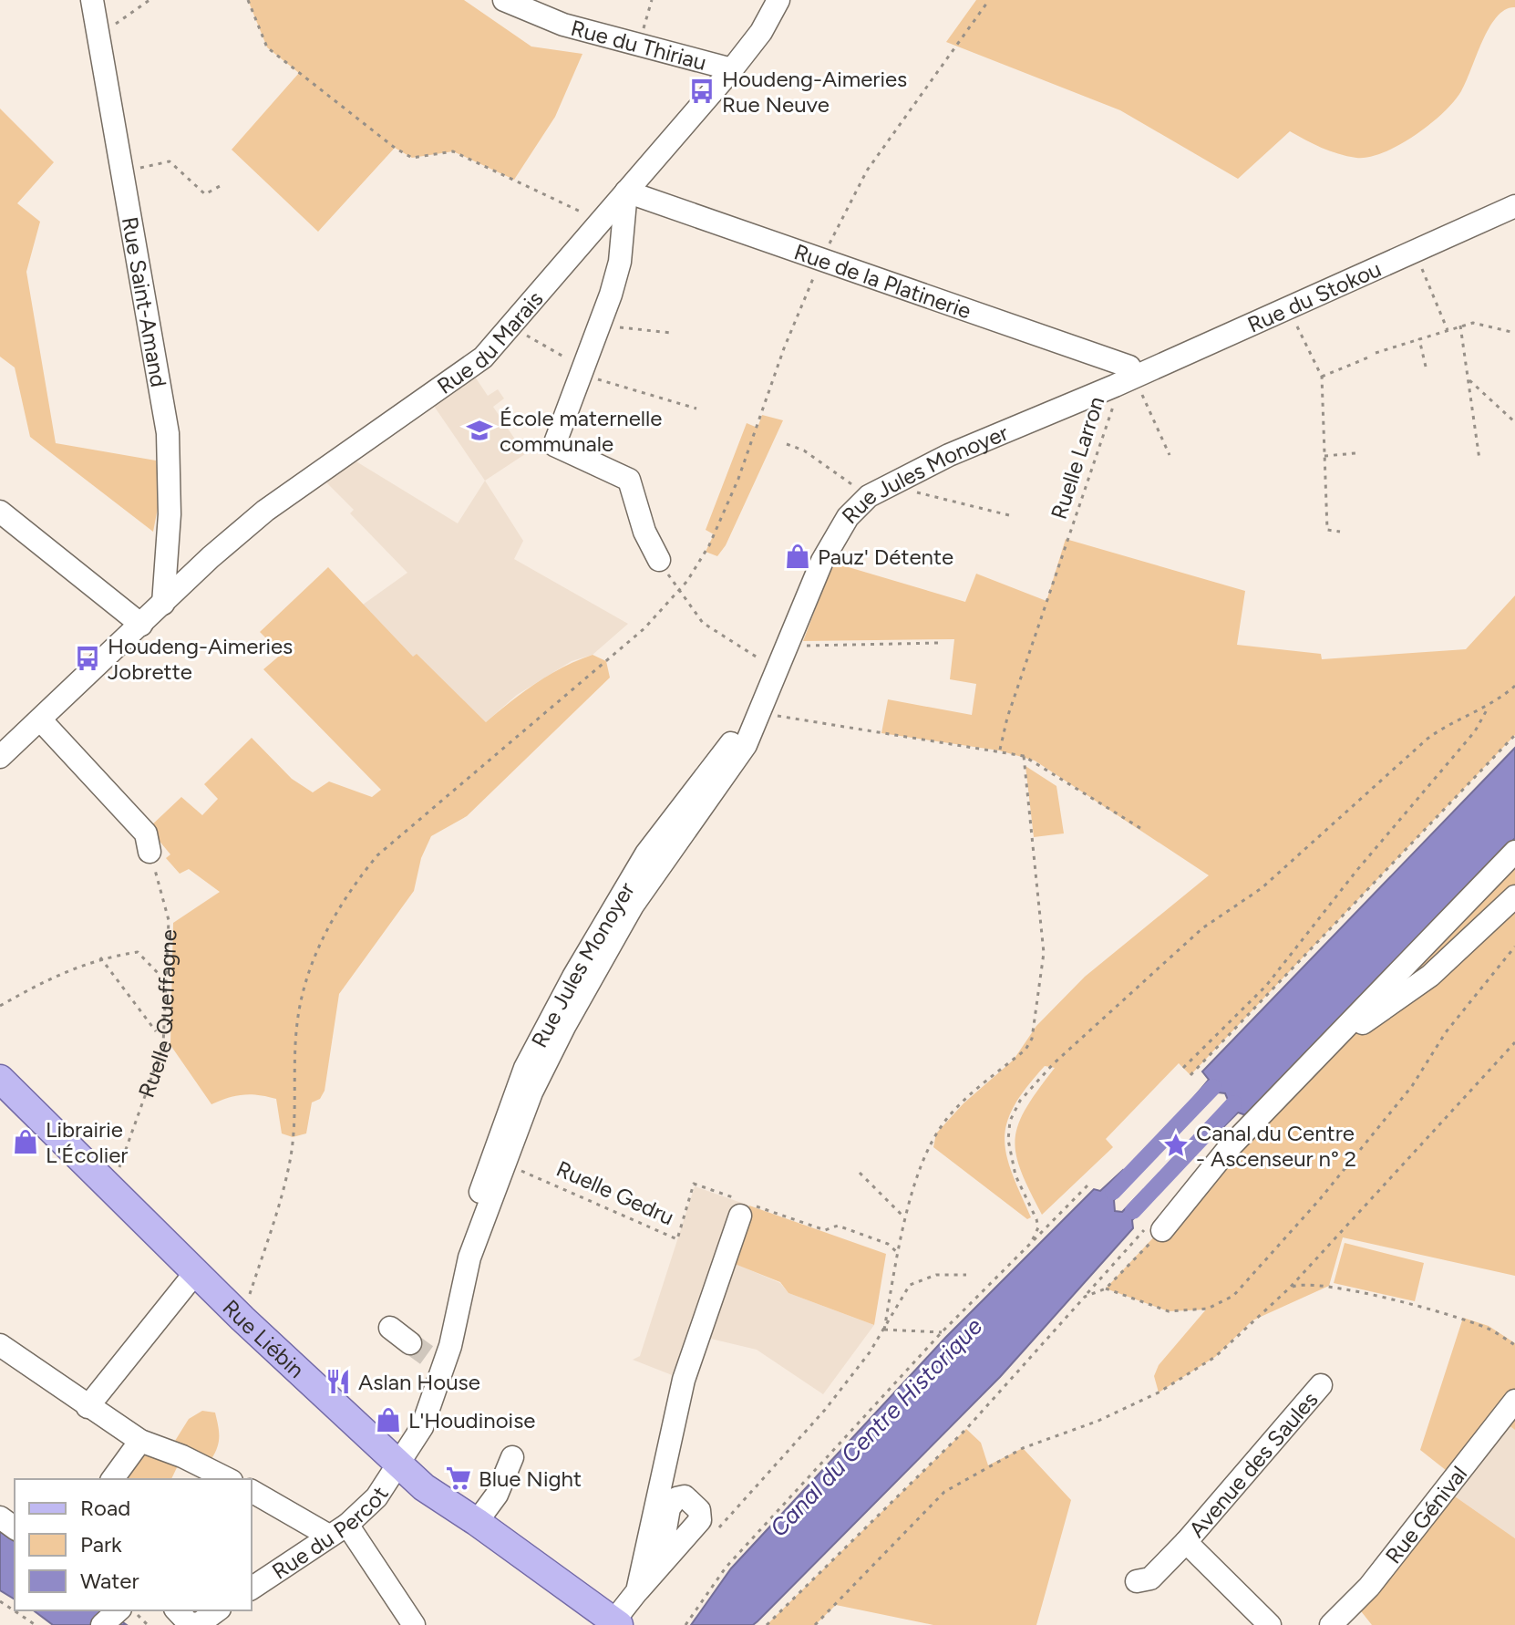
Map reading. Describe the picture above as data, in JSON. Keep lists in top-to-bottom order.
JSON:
{
  "streets": {
    "main road": ["Rue Liébin"],
    "street": [
      "Rue du Thiriau",
      "Rue de la Platinerie",
      "Rue du Stokou",
      "Rue Saint-Amand",
      "Rue du Marais",
      "Rue Jules Monoyer",
      "Avenue des Saules",
      "Rue Génival",
      "Rue du Percot"
    ],
    "path": ["Ruelle Larron", "Ruelle Queffagne", "Ruelle Gedru"]
  },
  "crossings": [
    ["Rue du Thiriau", "Rue du Marais"],
    ["Rue de la Platinerie", "Rue du Stokou"],
    ["Rue de la Platinerie", "Rue du Marais"],
    ["Rue de la Platinerie", "Ruelle Larron"],
    ["Rue de la Platinerie", "Rue Jules Monoyer"],
    ["Rue du Stokou", "Ruelle Larron"],
    ["Rue du Stokou", "Rue Jules Monoyer"],
    ["Rue Saint-Amand", "Rue du Marais"],
    ["Ruelle Larron", "Rue Jules Monoyer"],
    ["Rue Jules Monoyer", "Ruelle Gedru"],
    ["Rue Jules Monoyer", "Rue Liébin"],
    ["Rue Jules Monoyer", "Rue du Percot"],
    ["Rue Liébin", "Rue du Percot"]
  ],
  "water": ["Canal du Centre Historique"],
  "places": {
    "bus stop": ["Houdeng-Aimeries Rue Neuve", "Houdeng-Aimeries Jobrette"],
    "school or university": ["École maternelle communale"],
    "shop": ["Pauz' Détente", "Librairie L'Écolier", "L'Houdinoise"],
    "place": ["Canal du Centre - Ascenseur n° 2"],
    "restaurant": ["Aslan House"],
    "supermarket": ["Blue Night"]
  },
  "legend": ["Road", "Park", "Water"]
}
